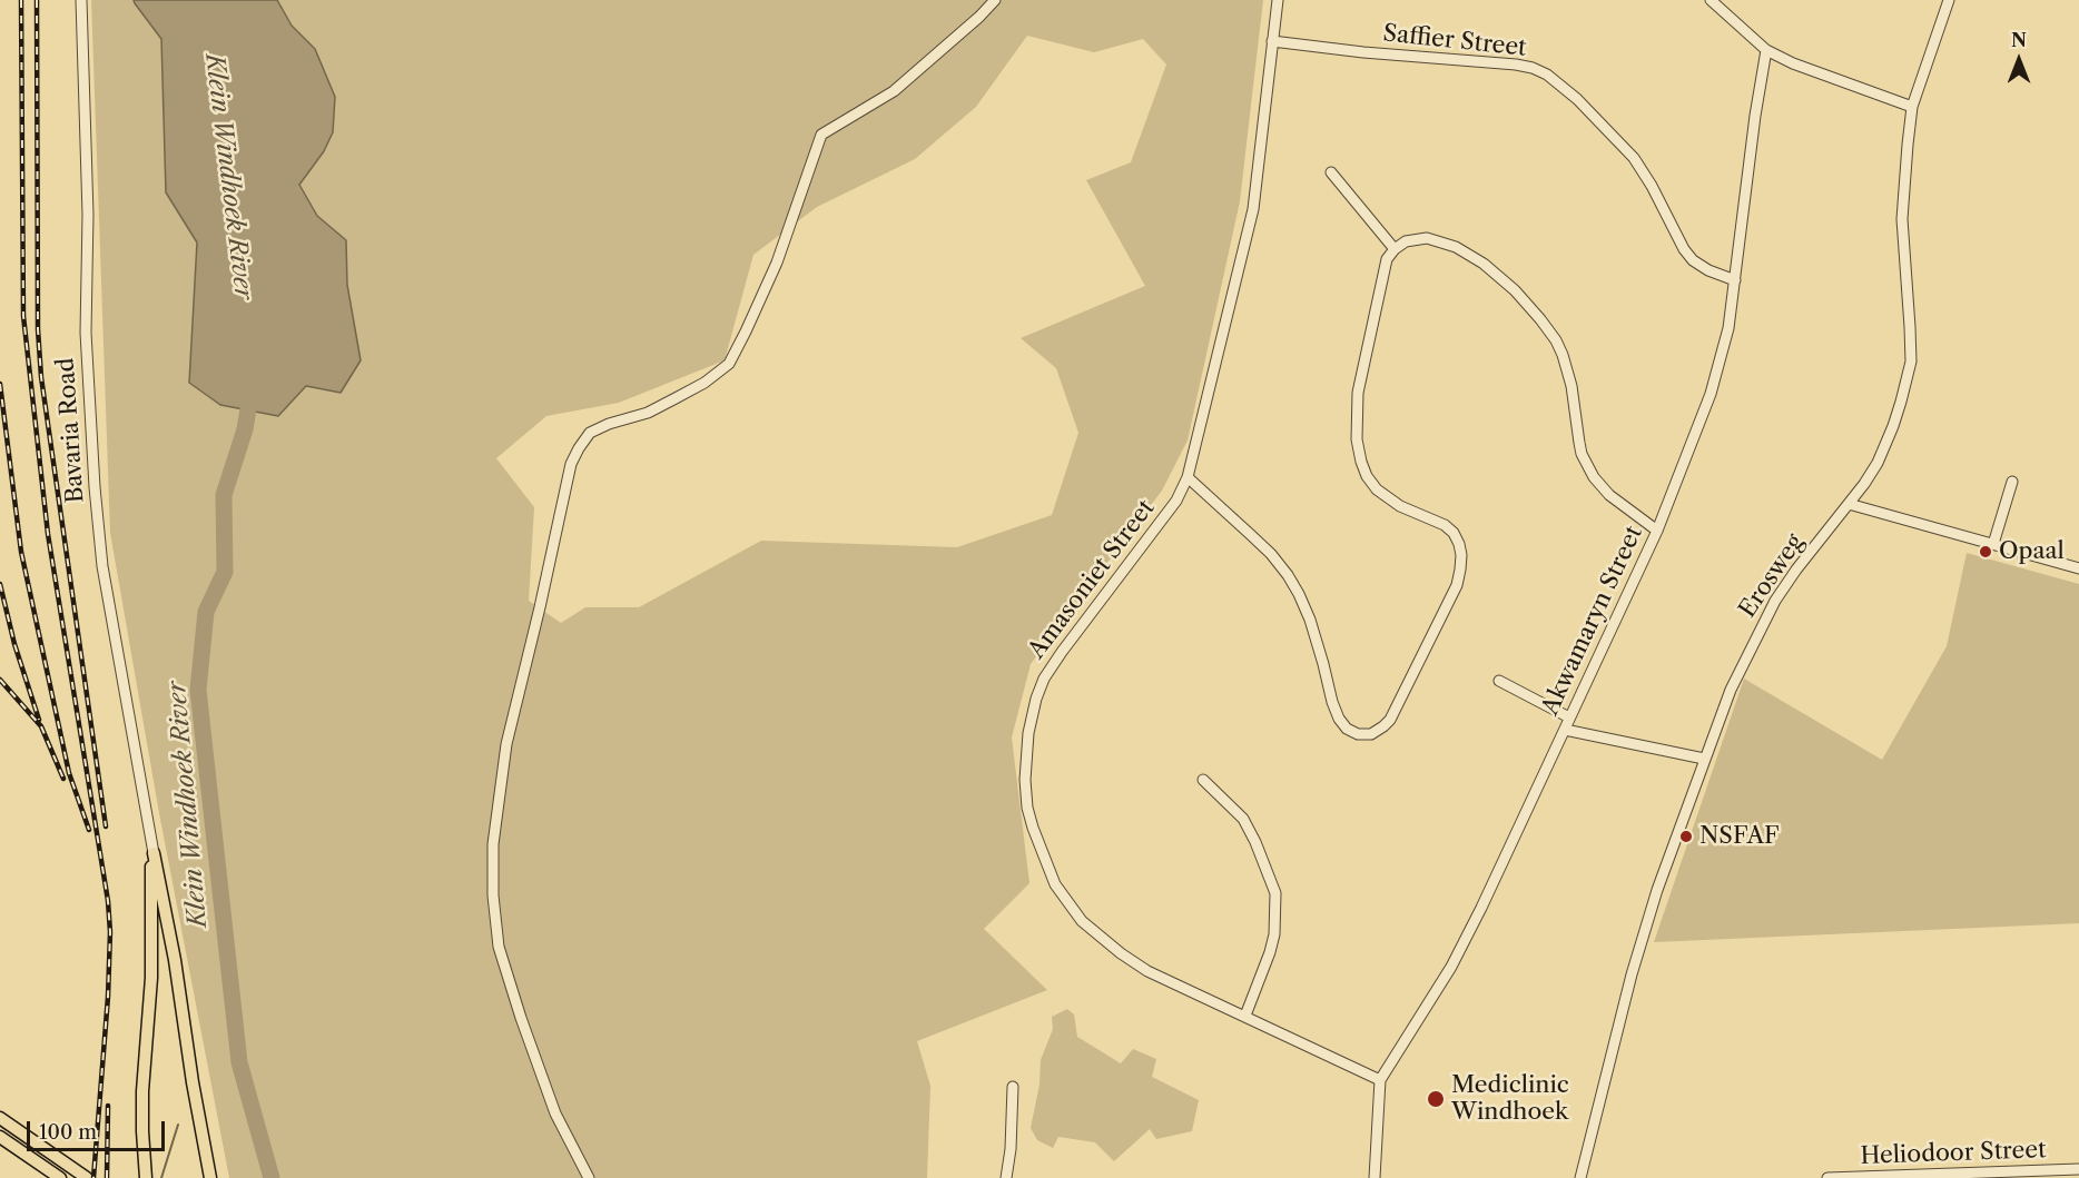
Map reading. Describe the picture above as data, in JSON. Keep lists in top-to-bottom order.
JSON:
{
  "streets": {
    "street": [
      "Saffier Street",
      "Bavaria Road",
      "Erosweg",
      "Amasoniet Street",
      "Akwamaryn Street",
      "Heliodoor Street"
    ]
  },
  "crossings": [
    ["Saffier Street", "Amasoniet Street"],
    ["Saffier Street", "Akwamaryn Street"],
    ["Amasoniet Street", "Akwamaryn Street"]
  ],
  "water": ["Klein Windhoek River"],
  "places": ["Opaal", "NSFAF", "Mediclinic Windhoek"],
  "scale_bar": "100 m",
  "north": "top"
}
